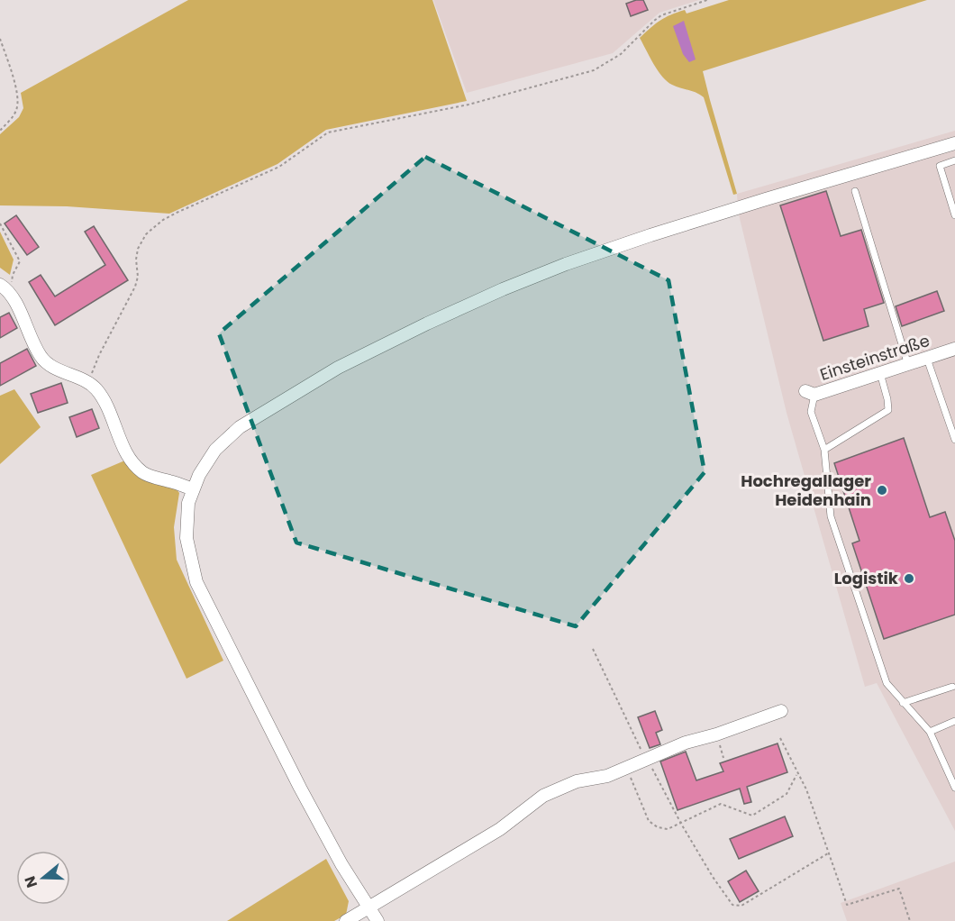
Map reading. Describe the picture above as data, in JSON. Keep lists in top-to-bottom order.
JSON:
{
  "streets": {
    "street": ["Einsteinstraße"]
  },
  "places": ["Hochregallager Heidenhain", "Logistik"],
  "north": "left"
}
